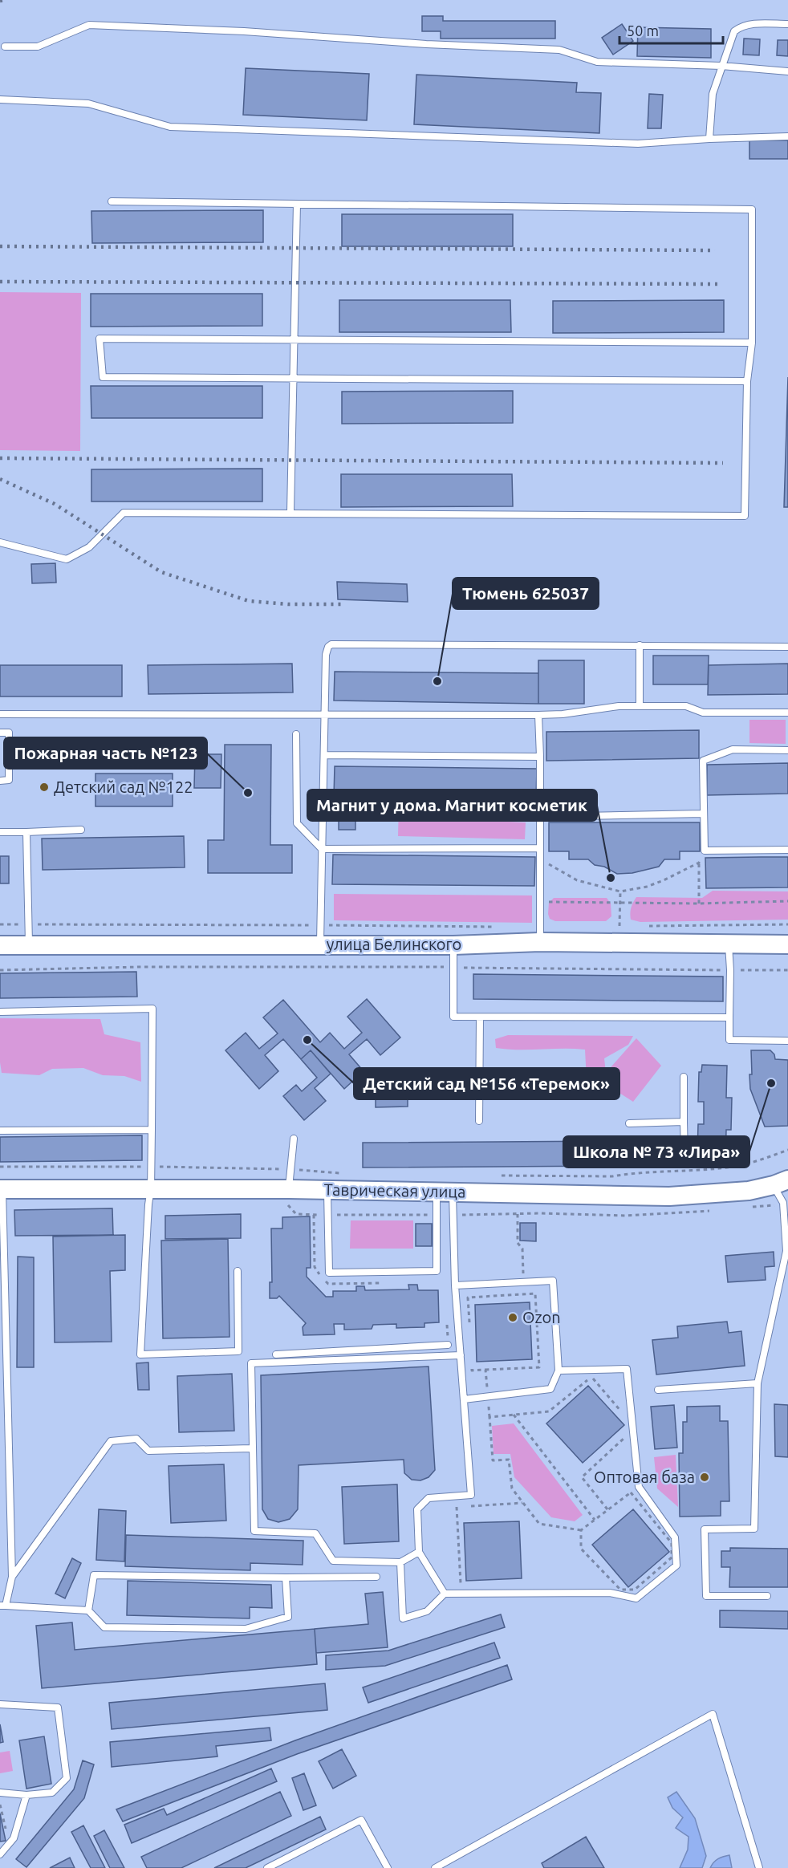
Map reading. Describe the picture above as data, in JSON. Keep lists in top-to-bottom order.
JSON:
{
  "streets": {
    "street": ["улица Белинского", "Таврическая улица"]
  },
  "places": [
    "Тюмень 625037",
    "Детский сад №122",
    "Пожарная часть №123",
    "Магнит у дома. Магнит косметик",
    "Детский сад №156 «Теремок»",
    "Школа № 73 «Лира»",
    "Ozon",
    "Оптовая база"
  ],
  "scale_bar": "50 m"
}
